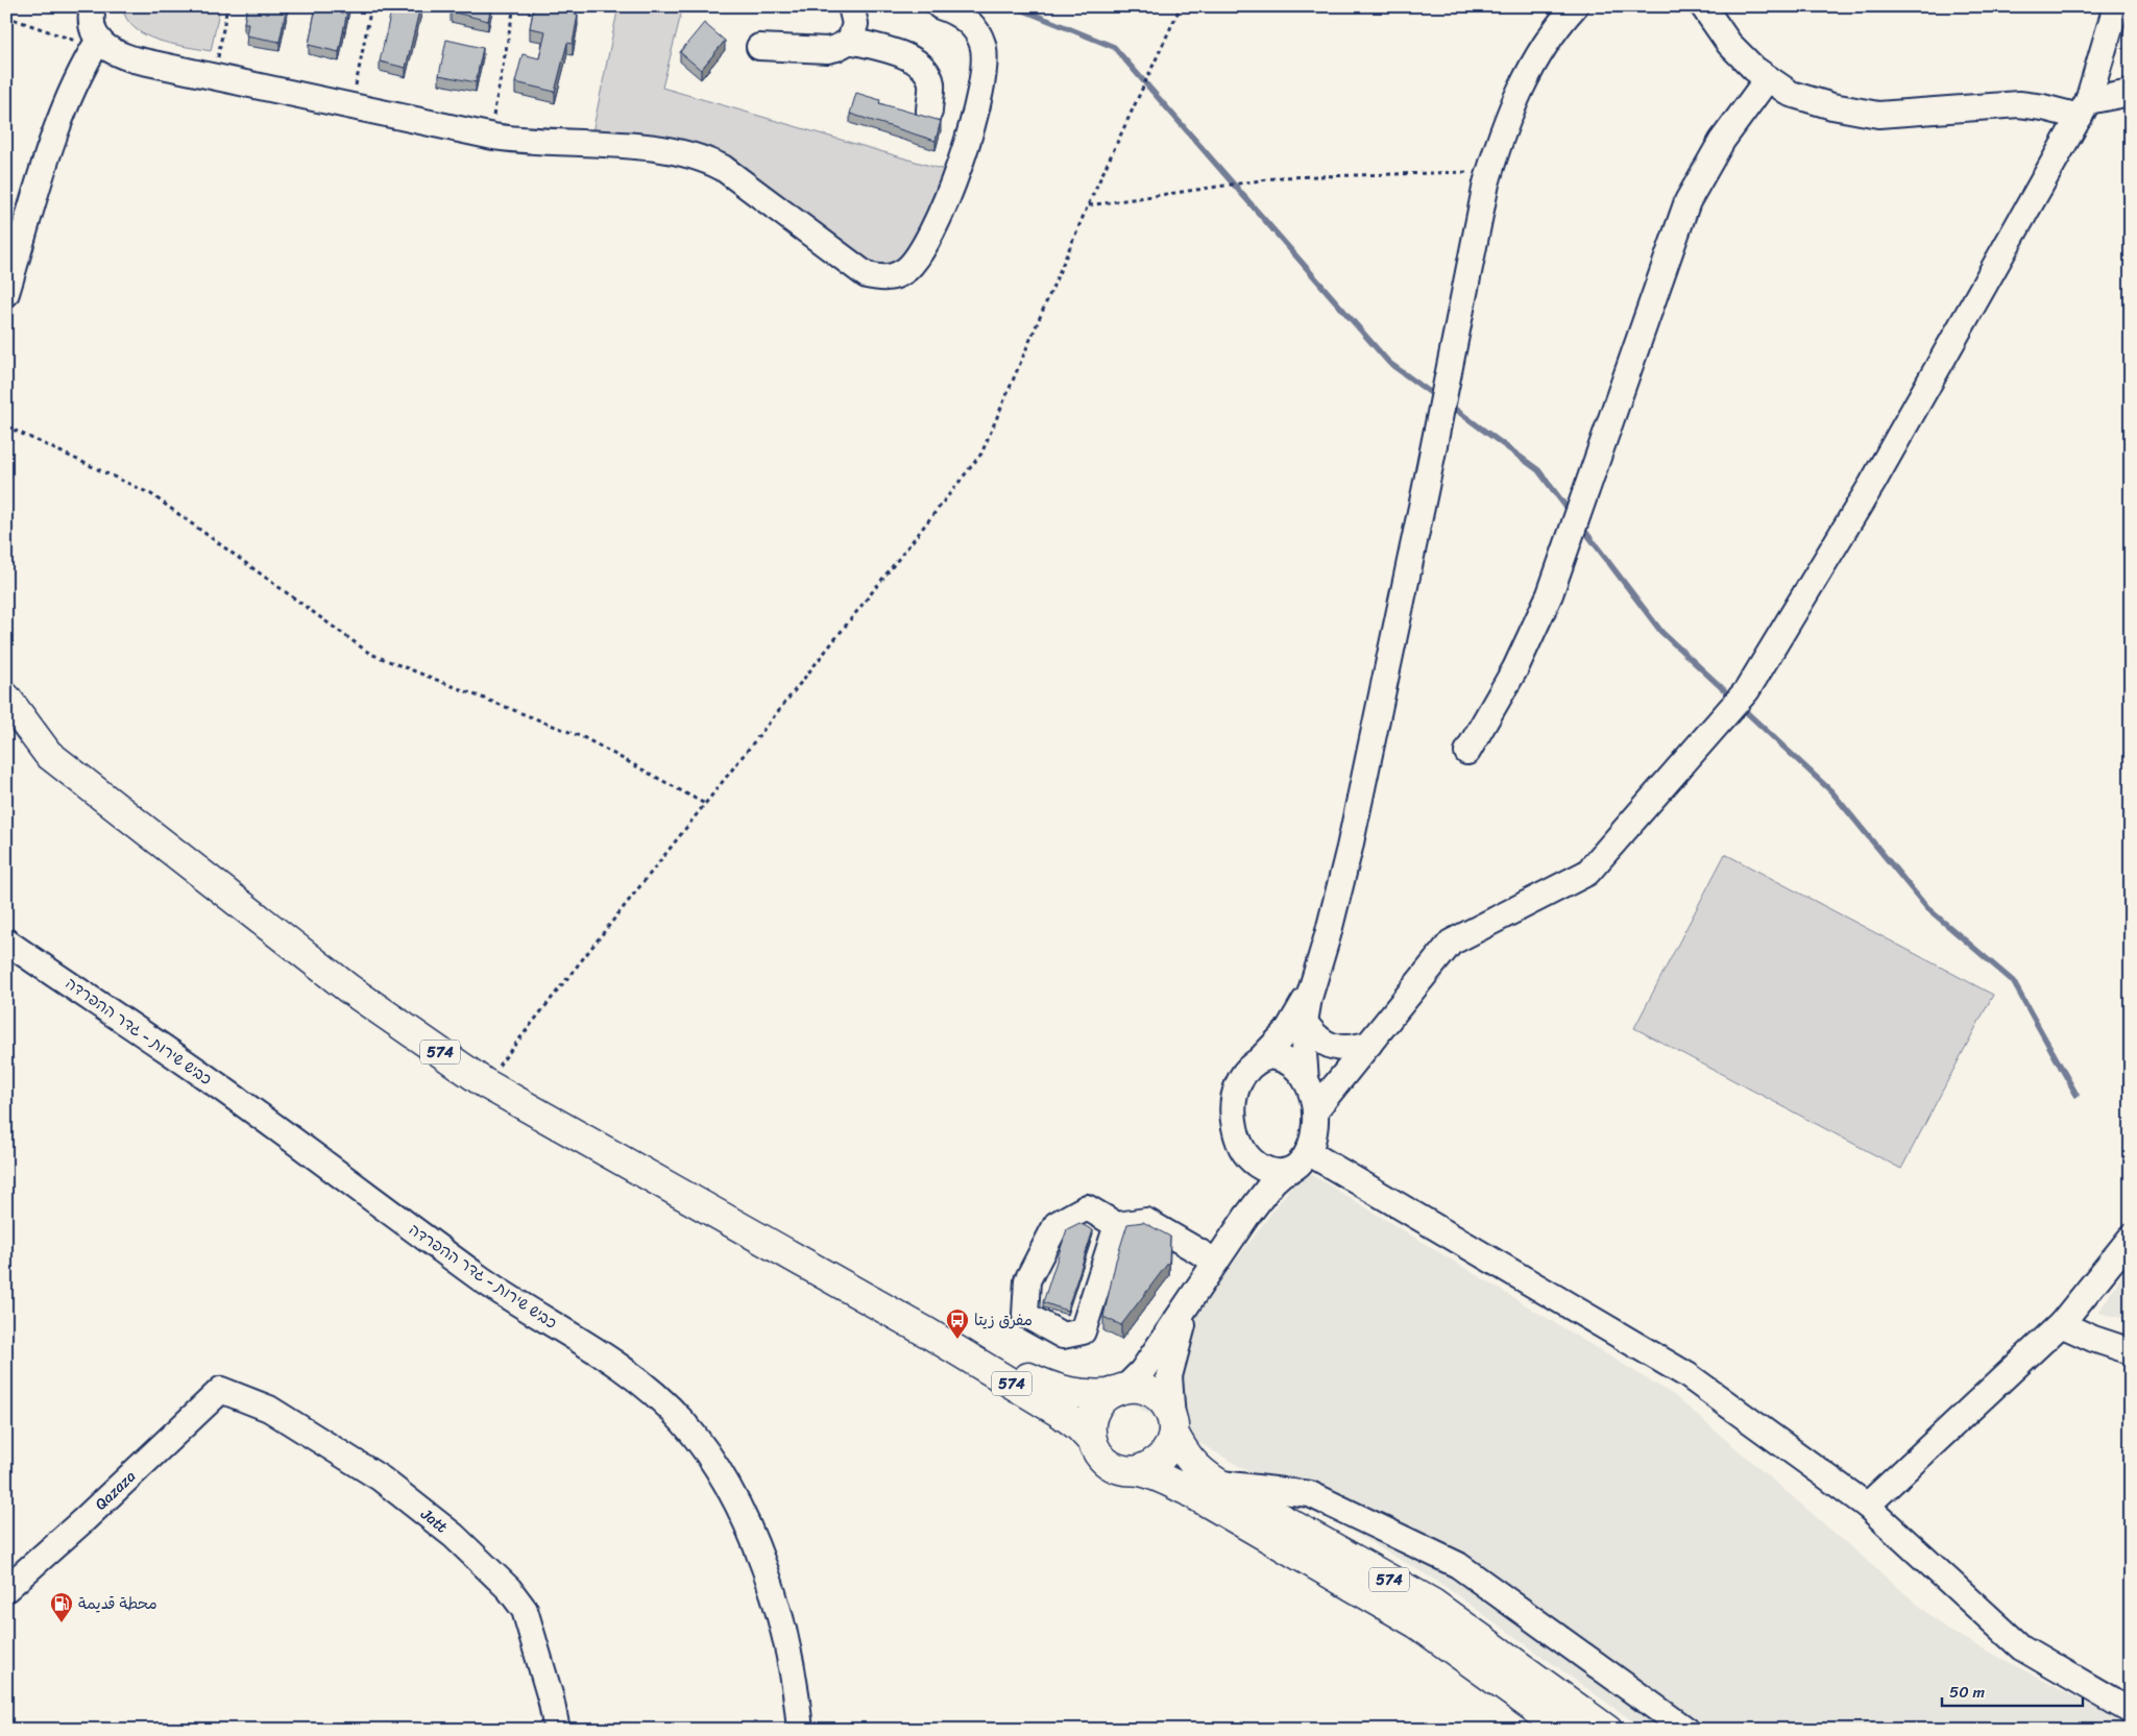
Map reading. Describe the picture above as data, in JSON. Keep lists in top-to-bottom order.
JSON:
{
  "streets": {
    "main road": ["574"],
    "street": ["כביש שירות - גדר ההפרדה", "Qazaza", "Jatt"]
  },
  "crossings": [
    ["Qazaza", "Jatt"]
  ],
  "places": {
    "bus stop": ["مفرق زيتا"],
    "fuel station": ["محطة قديمة"]
  },
  "scale_bar": "50 m"
}
